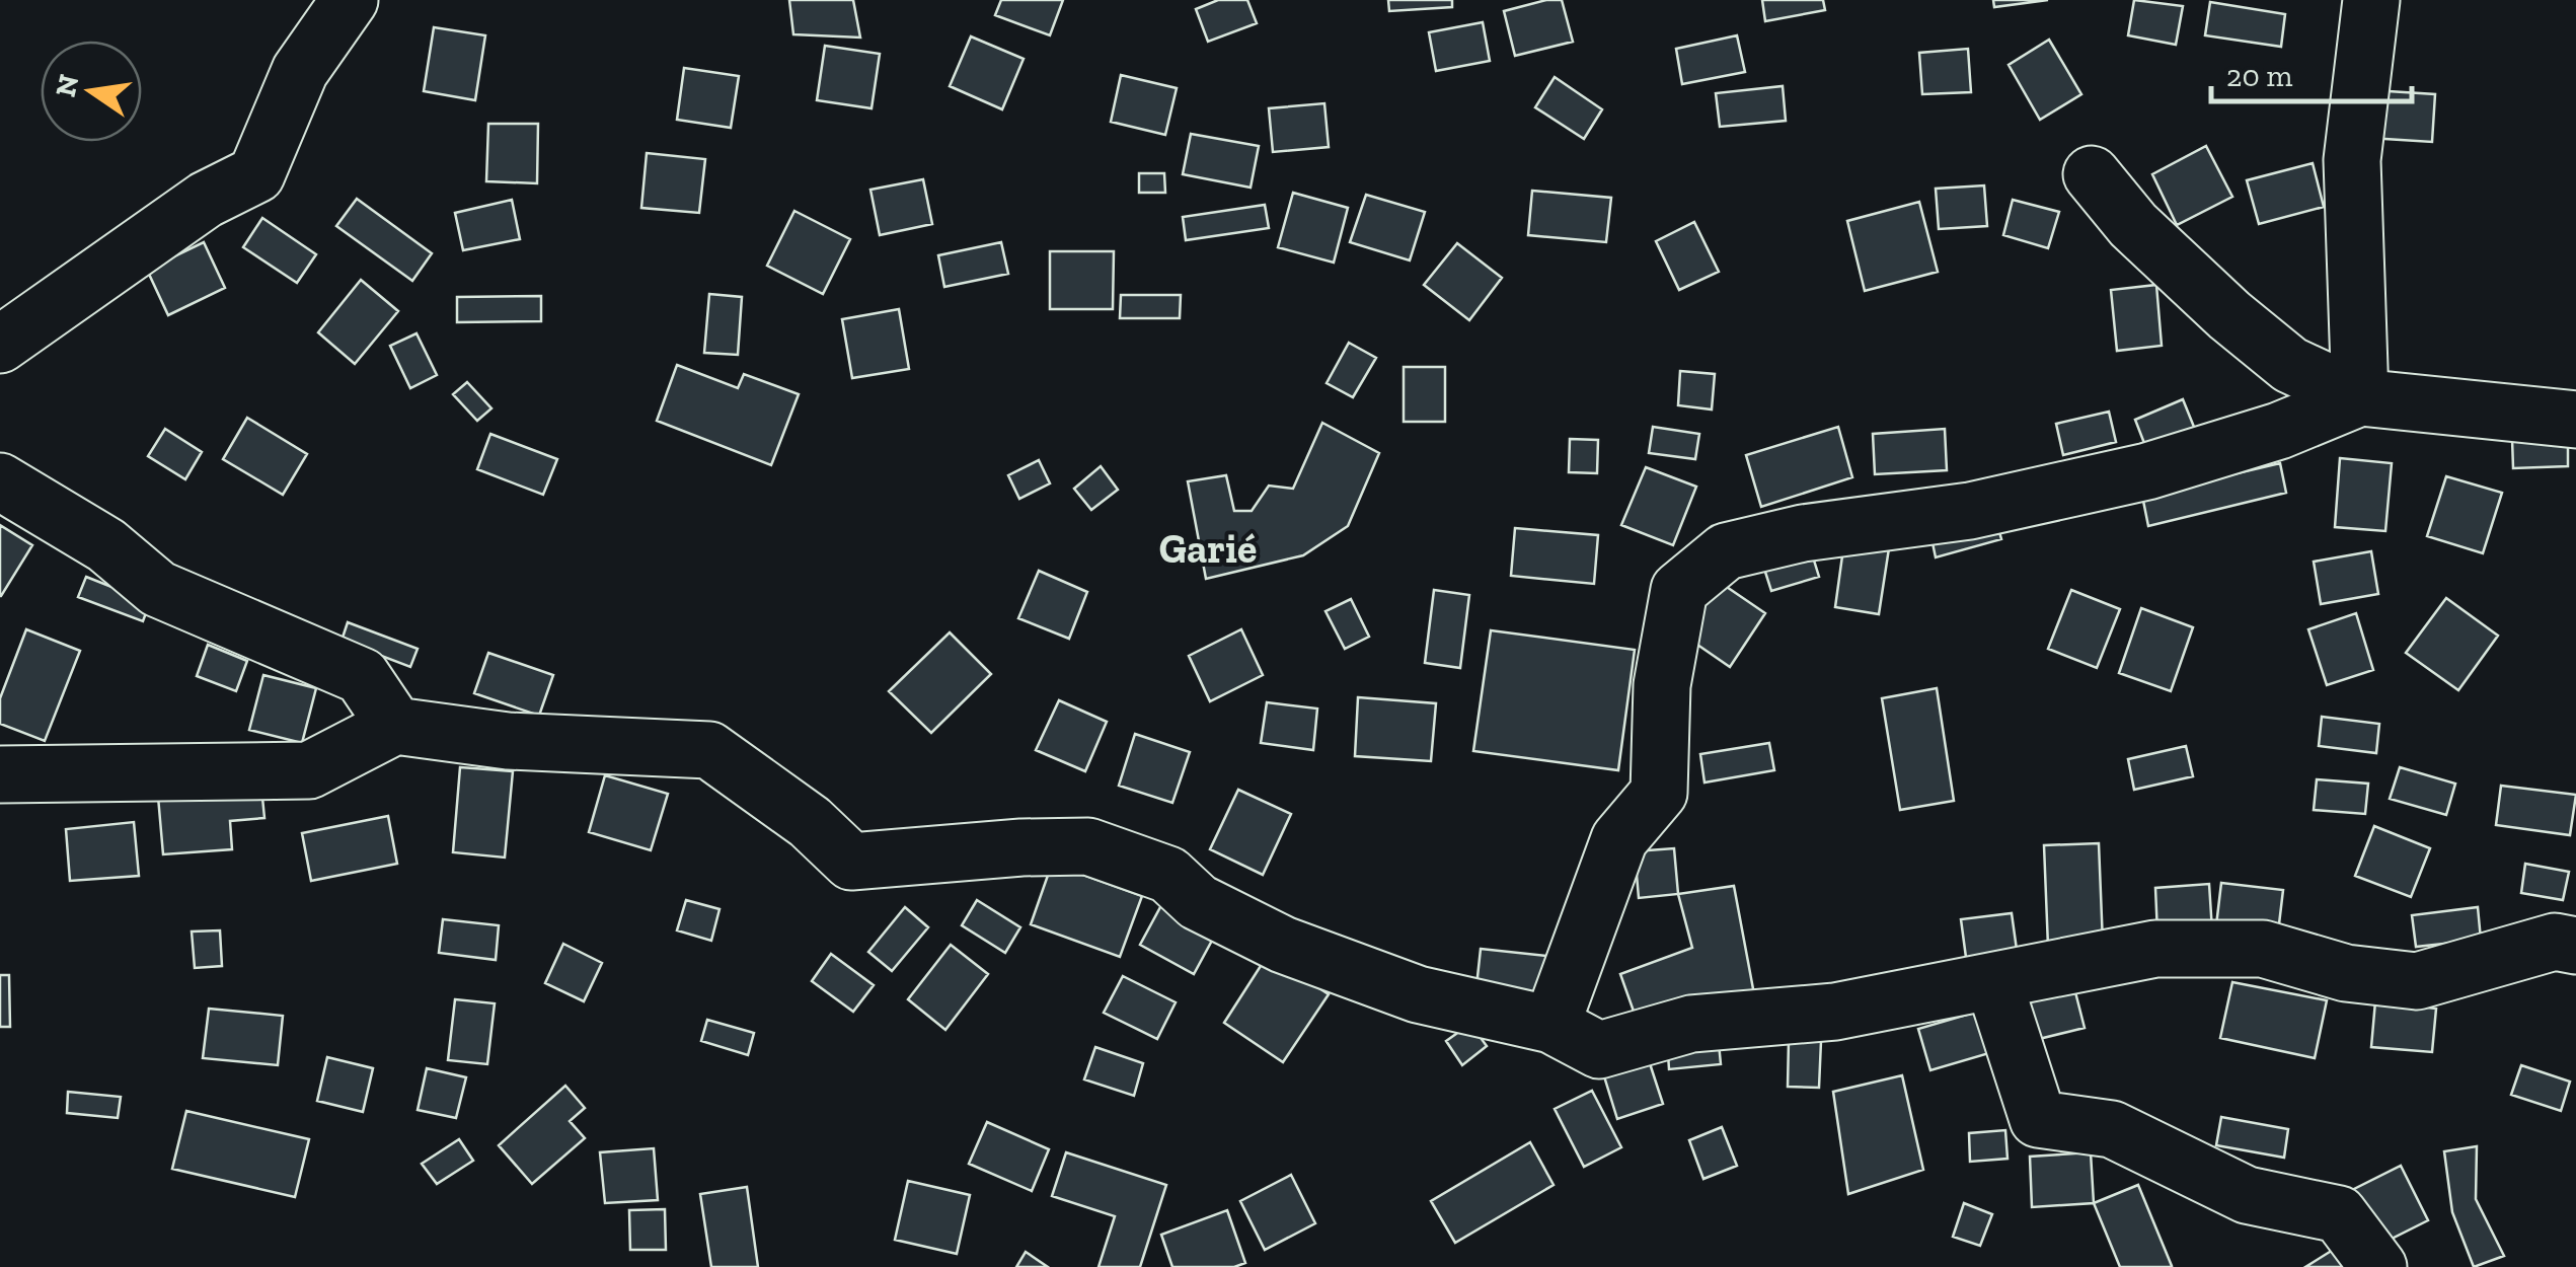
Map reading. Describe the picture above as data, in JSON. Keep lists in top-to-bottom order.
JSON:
{
  "districts": ["Garié"],
  "scale_bar": "20 m",
  "north": "left"
}
